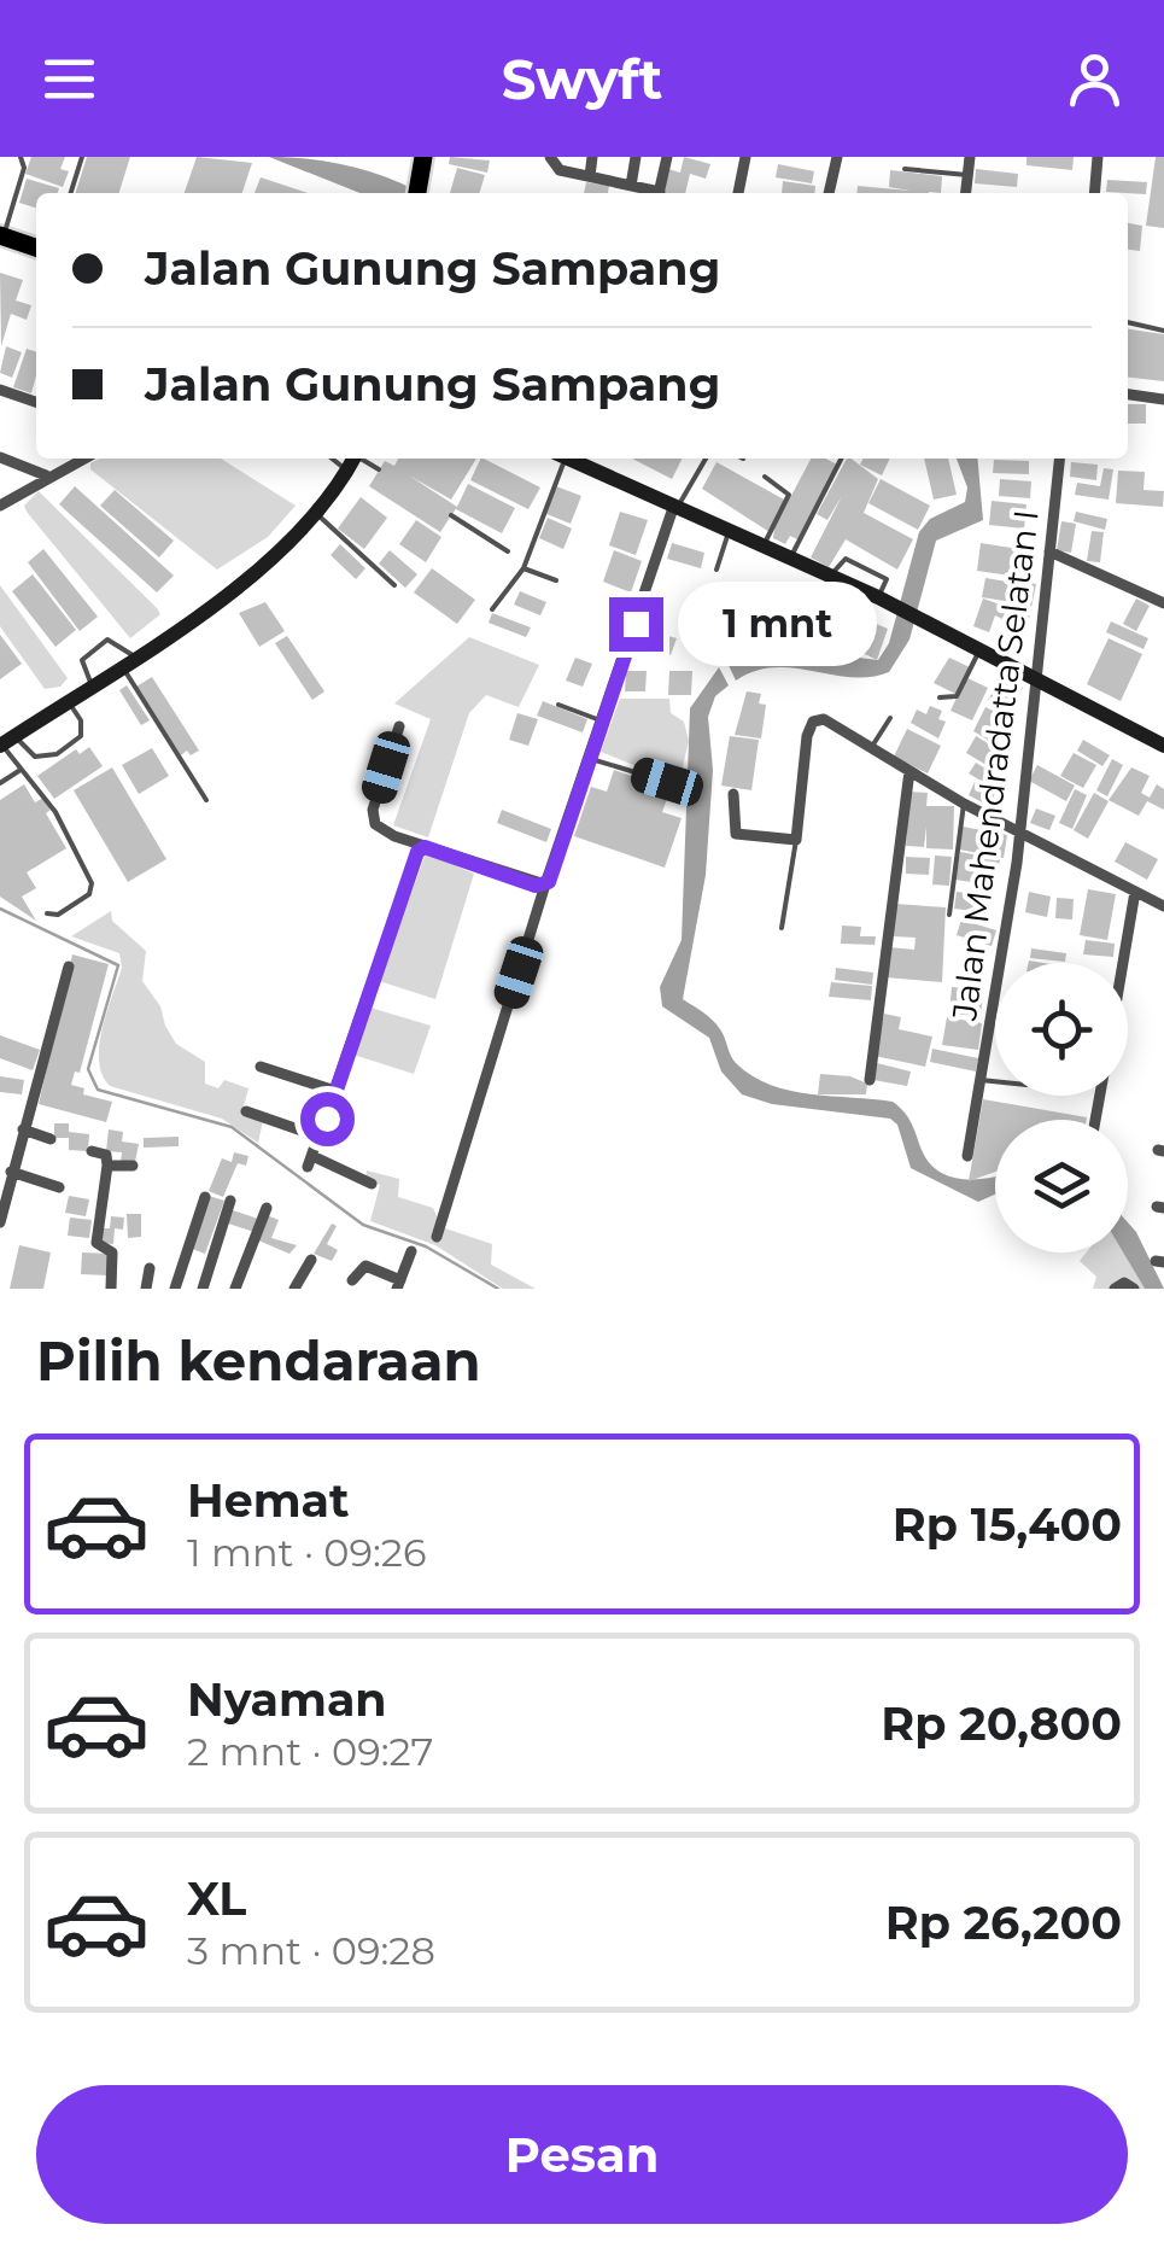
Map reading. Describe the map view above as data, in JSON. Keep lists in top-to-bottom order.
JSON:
{
  "streets": {
    "street": ["Jalan Mahendradatta Selatan I"]
  },
  "page": {
    "header": "Swyft",
    "banner": ["Jalan Gunung Sampang", "Jalan Gunung Sampang"],
    "bubble": "1 mnt",
    "heading": "Pilih kendaraan",
    "list": [
      {
        "name": "Hemat",
        "note": "1 mnt · 09:26",
        "value": "Rp 15,400"
      },
      {
        "name": "Nyaman",
        "note": "2 mnt · 09:27",
        "value": "Rp 20,800"
      },
      {
        "name": "XL",
        "note": "3 mnt · 09:28",
        "value": "Rp 26,200"
      }
    ],
    "buttons": "Pesan"
  }
}
